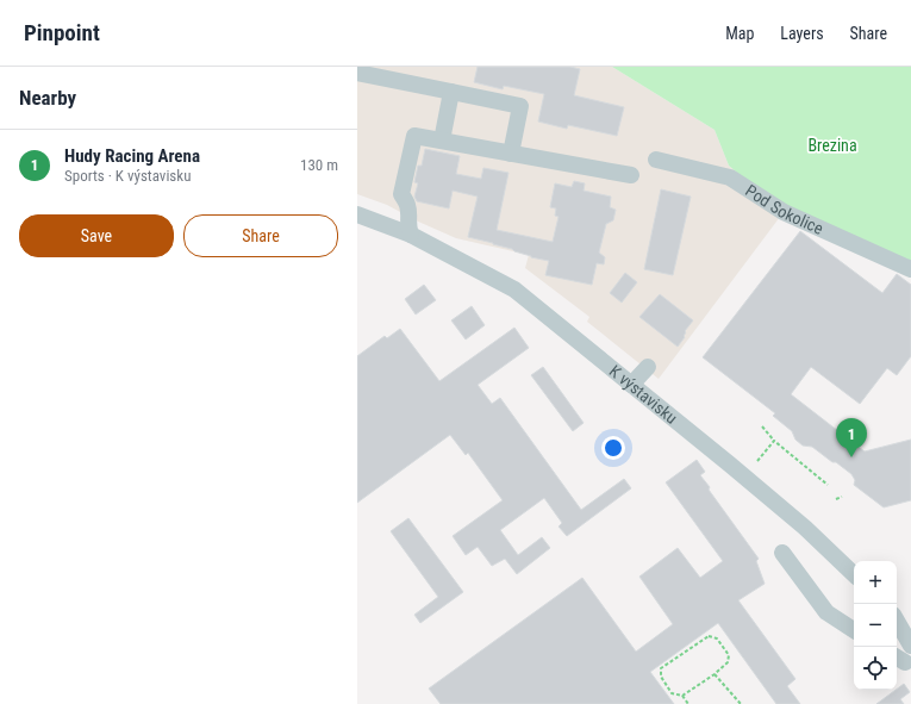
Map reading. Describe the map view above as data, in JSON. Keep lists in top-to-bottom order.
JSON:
{
  "streets": {
    "street": ["Pod Sokolice", "K výstavisku"]
  },
  "parks": ["Brezina"],
  "page": {
    "header": "Pinpoint",
    "nav": ["Map", "Layers", "Share"],
    "heading": "Nearby",
    "list": [
      {
        "mark": "1",
        "name": "Hudy Racing Arena",
        "note": "Sports · K výstavisku",
        "value": "130 m"
      }
    ],
    "buttons": ["Save", "Share"],
    "pins": "1",
    "map_buttons": ["+", "−"]
  }
}
